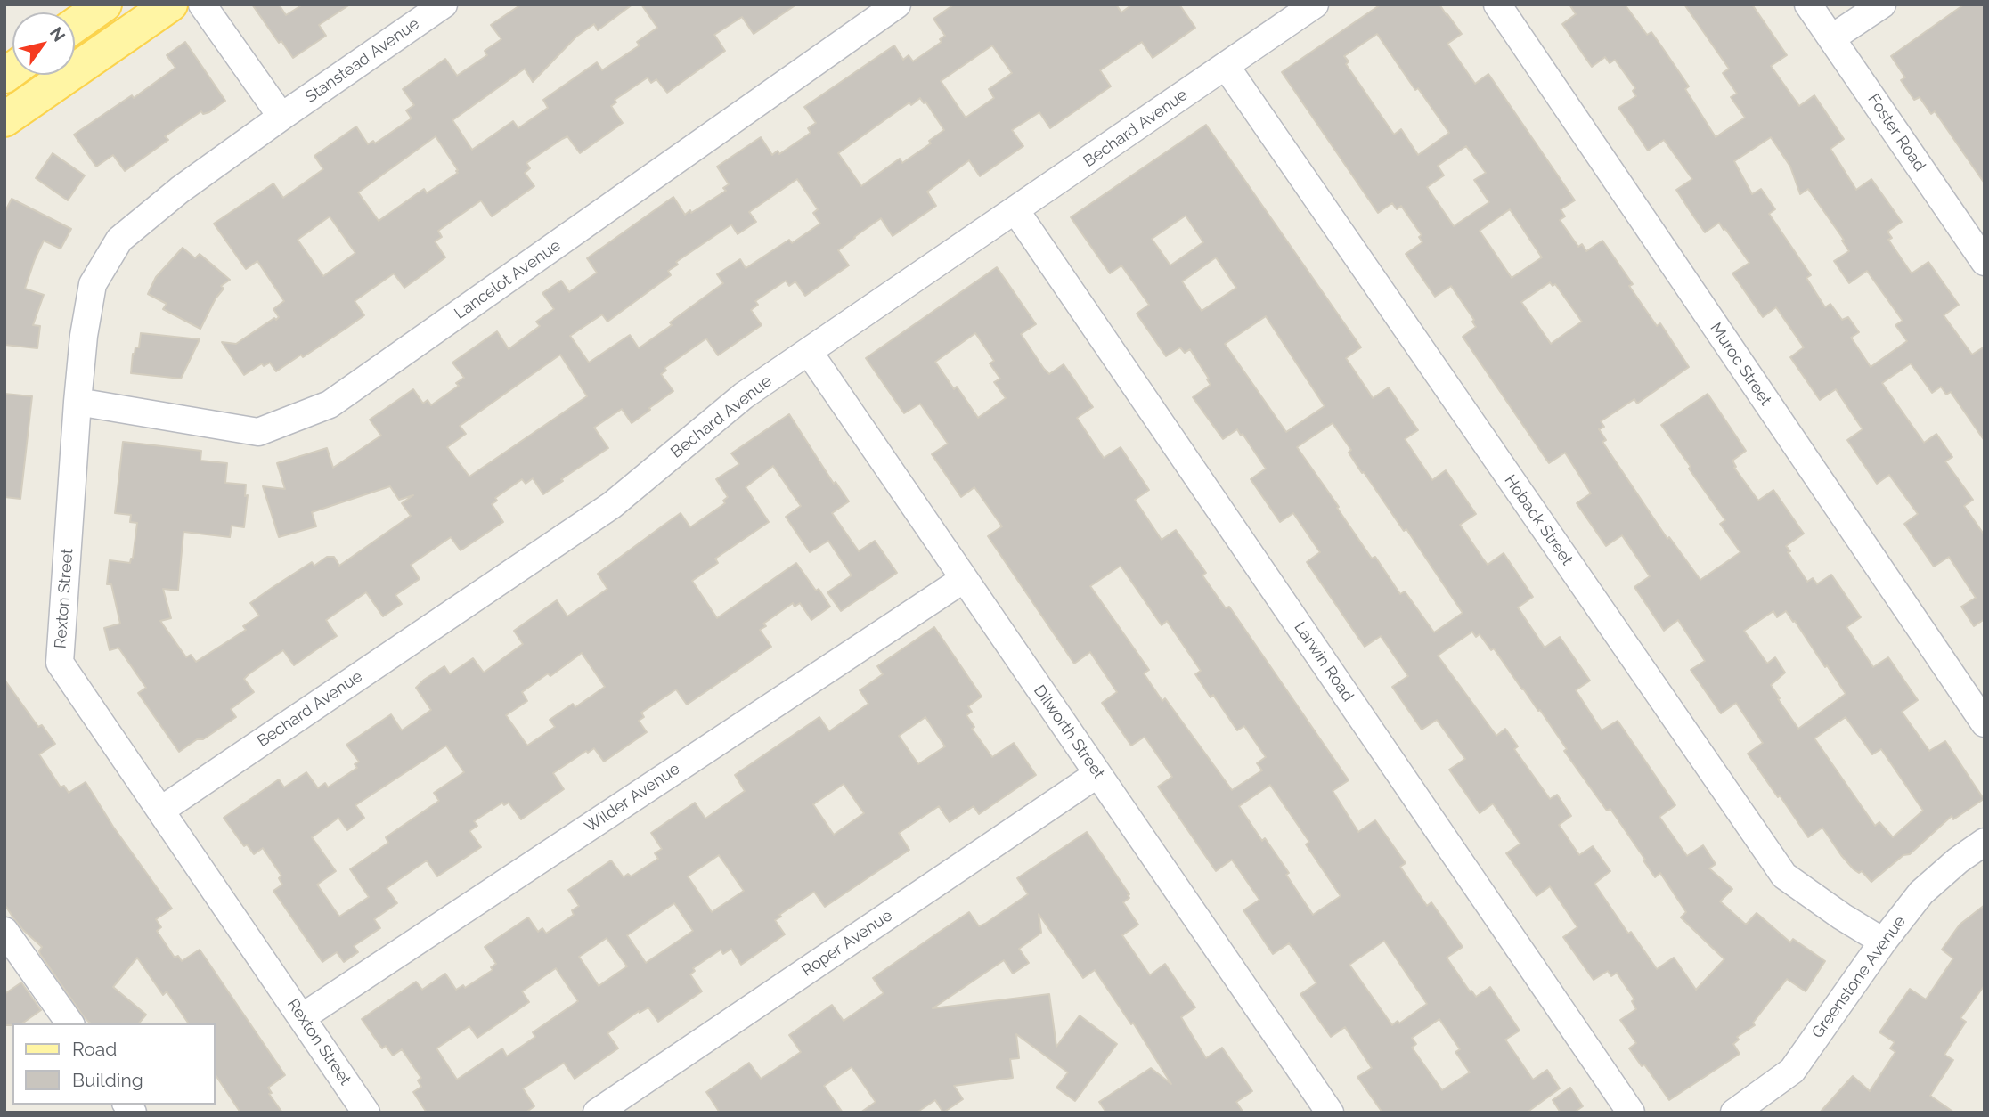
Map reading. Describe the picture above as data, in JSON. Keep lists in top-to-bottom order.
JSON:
{
  "streets": {
    "street": [
      "Stanstead Avenue",
      "Bechard Avenue",
      "Foster Road",
      "Lancelot Avenue",
      "Muroc Street",
      "Hoback Street",
      "Rexton Street",
      "Larwin Road",
      "Dilworth Street",
      "Wilder Avenue",
      "Roper Avenue",
      "Greenstone Avenue"
    ]
  },
  "crossings": [
    ["Stanstead Avenue", "Rexton Street"],
    ["Bechard Avenue", "Hoback Street"],
    ["Bechard Avenue", "Rexton Street"],
    ["Bechard Avenue", "Larwin Road"],
    ["Bechard Avenue", "Dilworth Street"],
    ["Lancelot Avenue", "Rexton Street"],
    ["Hoback Street", "Greenstone Avenue"],
    ["Rexton Street", "Wilder Avenue"],
    ["Dilworth Street", "Wilder Avenue"],
    ["Dilworth Street", "Roper Avenue"]
  ],
  "legend": ["Road", "Building"],
  "north": "top right"
}
